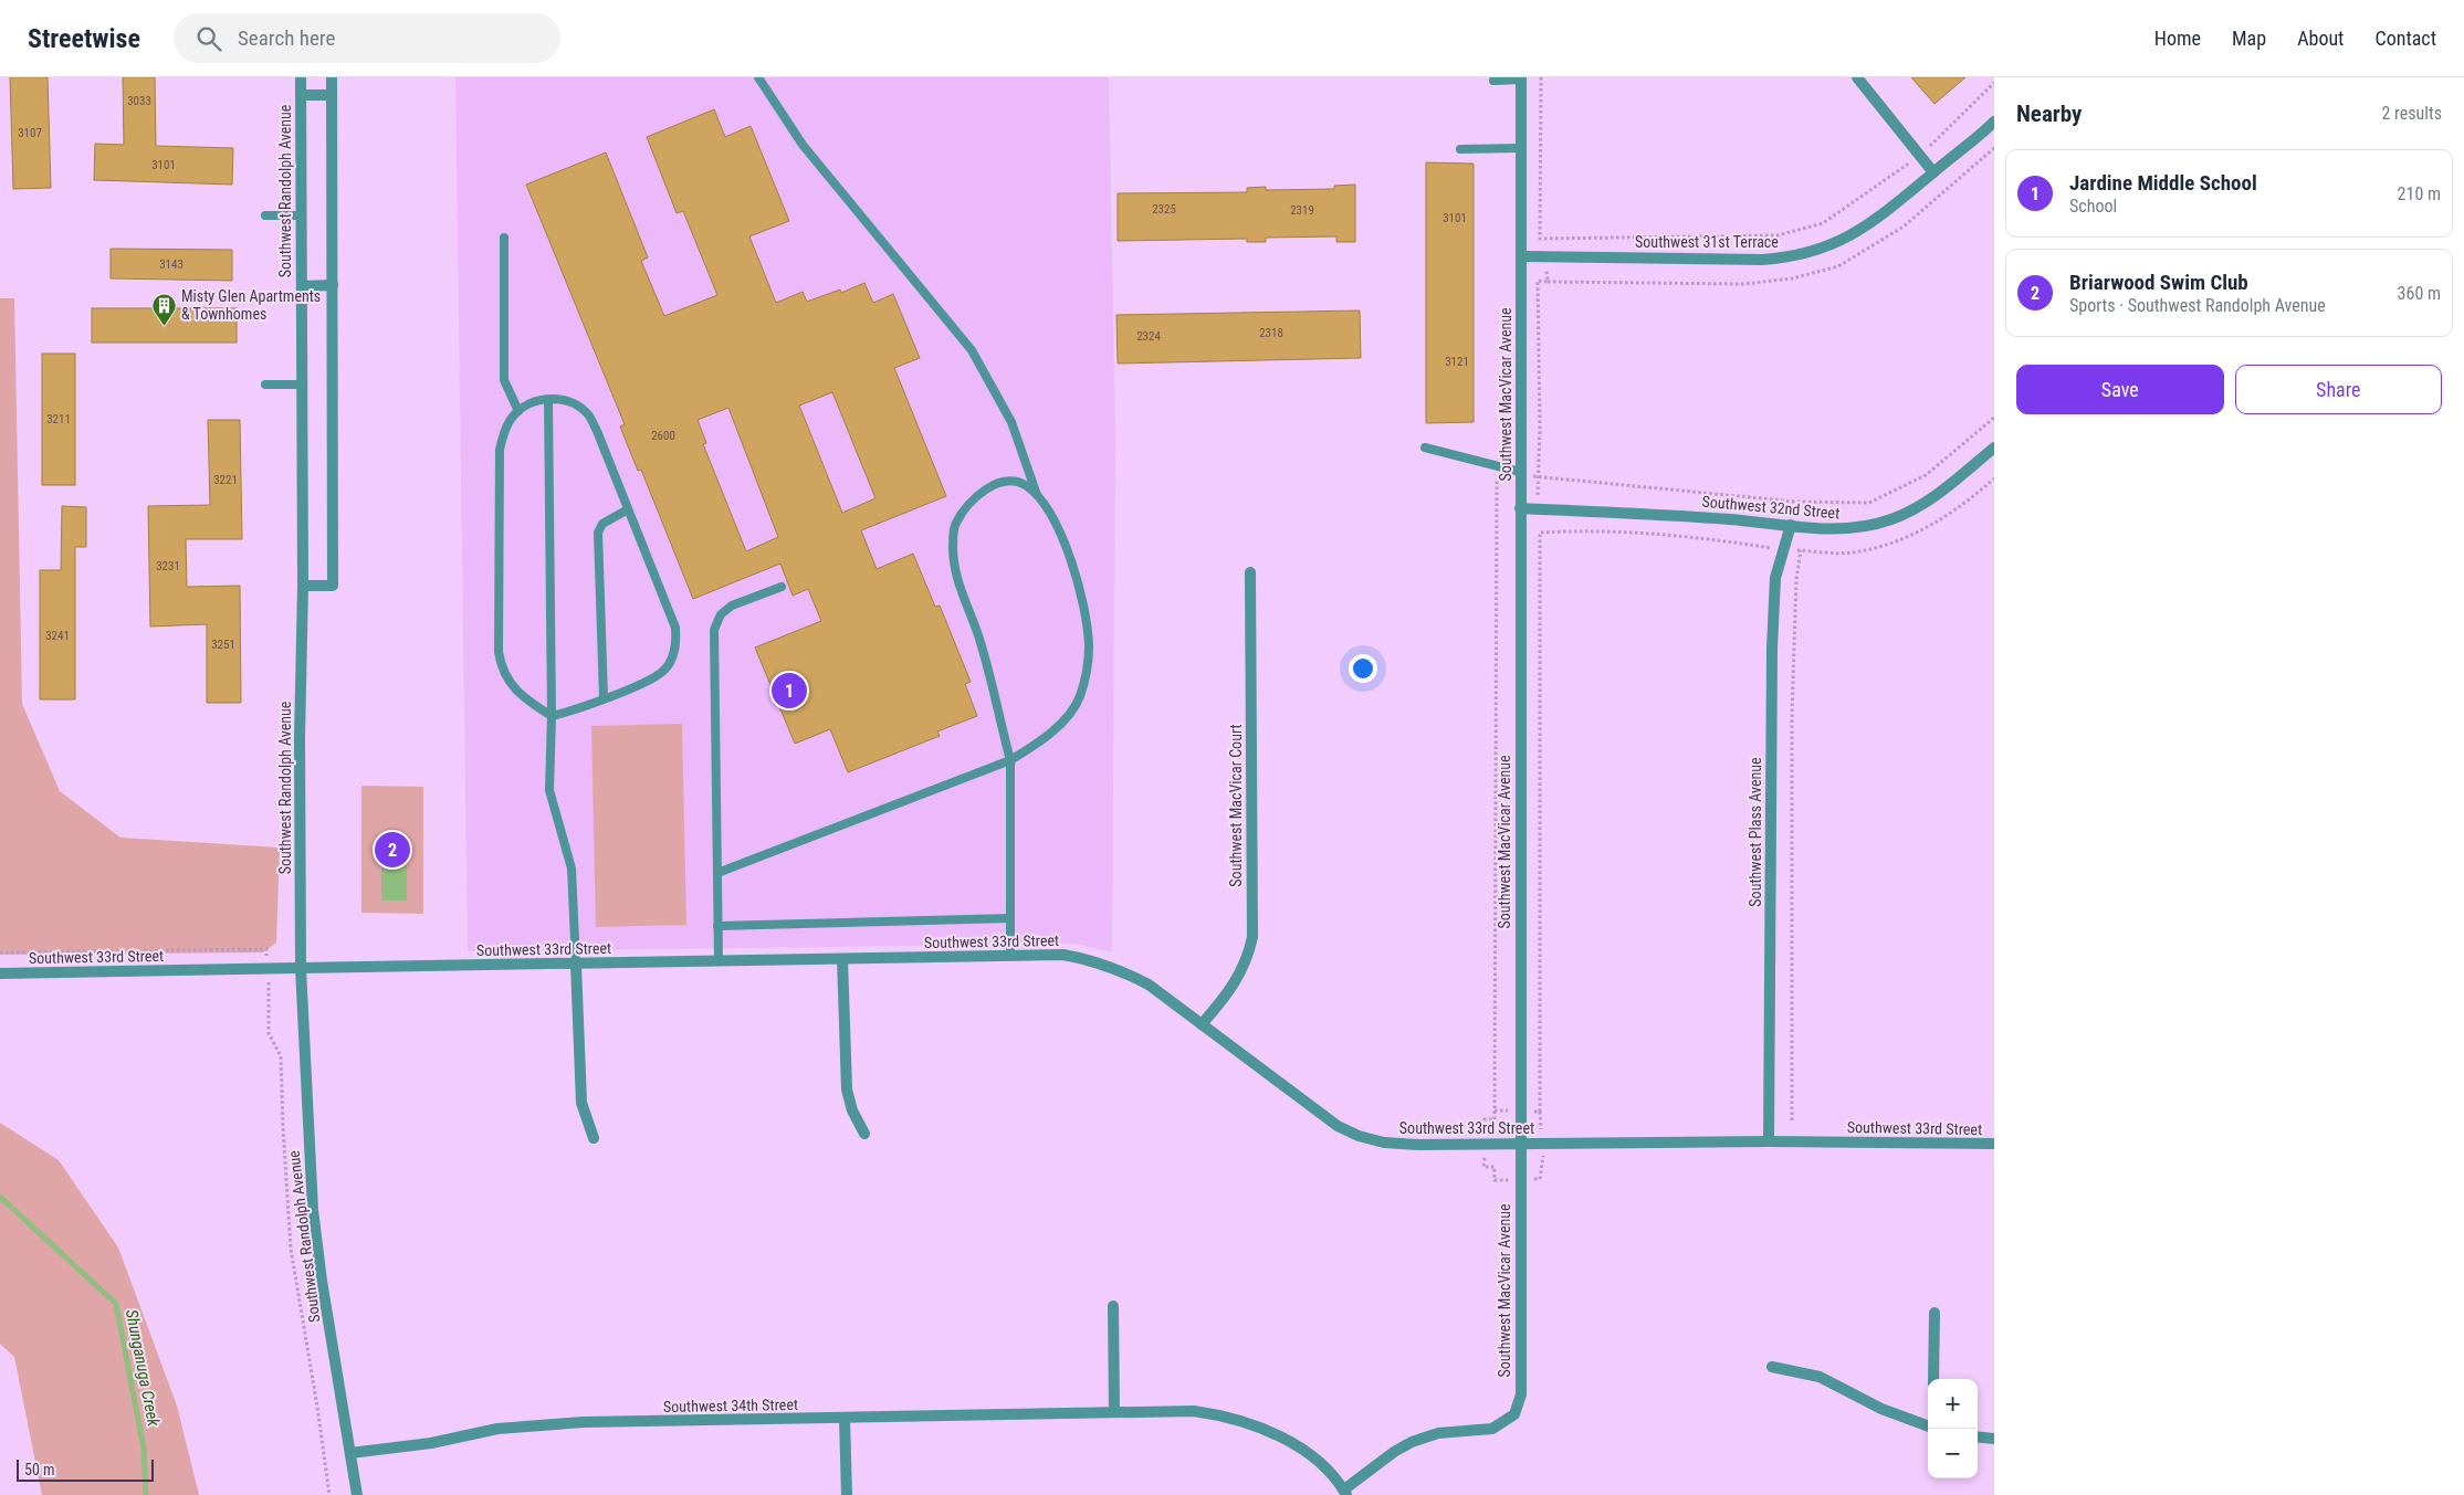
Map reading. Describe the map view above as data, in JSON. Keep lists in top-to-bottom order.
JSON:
{
  "streets": {
    "street": [
      "Southwest Randolph Avenue",
      "Southwest 31st Terrace",
      "Southwest MacVicar Avenue",
      "Southwest 32nd Street",
      "Southwest MacVicar Court",
      "Southwest Plass Avenue",
      "Southwest 33rd Street",
      "Southwest 34th Street"
    ]
  },
  "crossings": [
    ["Southwest Randolph Avenue", "Southwest 33rd Street"],
    ["Southwest Randolph Avenue", "Southwest 34th Street"],
    ["Southwest 31st Terrace", "Southwest MacVicar Avenue"],
    ["Southwest MacVicar Avenue", "Southwest 32nd Street"],
    ["Southwest MacVicar Avenue", "Southwest 33rd Street"],
    ["Southwest MacVicar Avenue", "Southwest 34th Street"],
    ["Southwest 32nd Street", "Southwest Plass Avenue"],
    ["Southwest MacVicar Court", "Southwest 33rd Street"],
    ["Southwest Plass Avenue", "Southwest 33rd Street"]
  ],
  "water": ["Shunganuga Creek"],
  "places": {
    "building": ["Misty Glen Apartments & Townhomes"]
  },
  "house_numbers": [
    "3033",
    "3107",
    "3101",
    "2325",
    "2319",
    "3101",
    "3143",
    "2318",
    "2324",
    "3121",
    "3211",
    "2600",
    "3221",
    "3231",
    "3241",
    "3251"
  ],
  "scale_bar": "50 m",
  "page": {
    "header": "Streetwise",
    "search": "Search here",
    "nav": [
      "Home",
      "Map",
      "About",
      "Contact"
    ],
    "heading": ["Nearby", "2 results"],
    "list": [
      {
        "mark": "1",
        "name": "Jardine Middle School",
        "note": "School",
        "value": "210 m"
      },
      {
        "mark": "2",
        "name": "Briarwood Swim Club",
        "note": "Sports · Southwest Randolph Avenue",
        "value": "360 m"
      }
    ],
    "buttons": ["Save", "Share"],
    "pins": ["1", "2"],
    "map_buttons": ["+", "−"],
    "scale": "50 m"
  }
}
